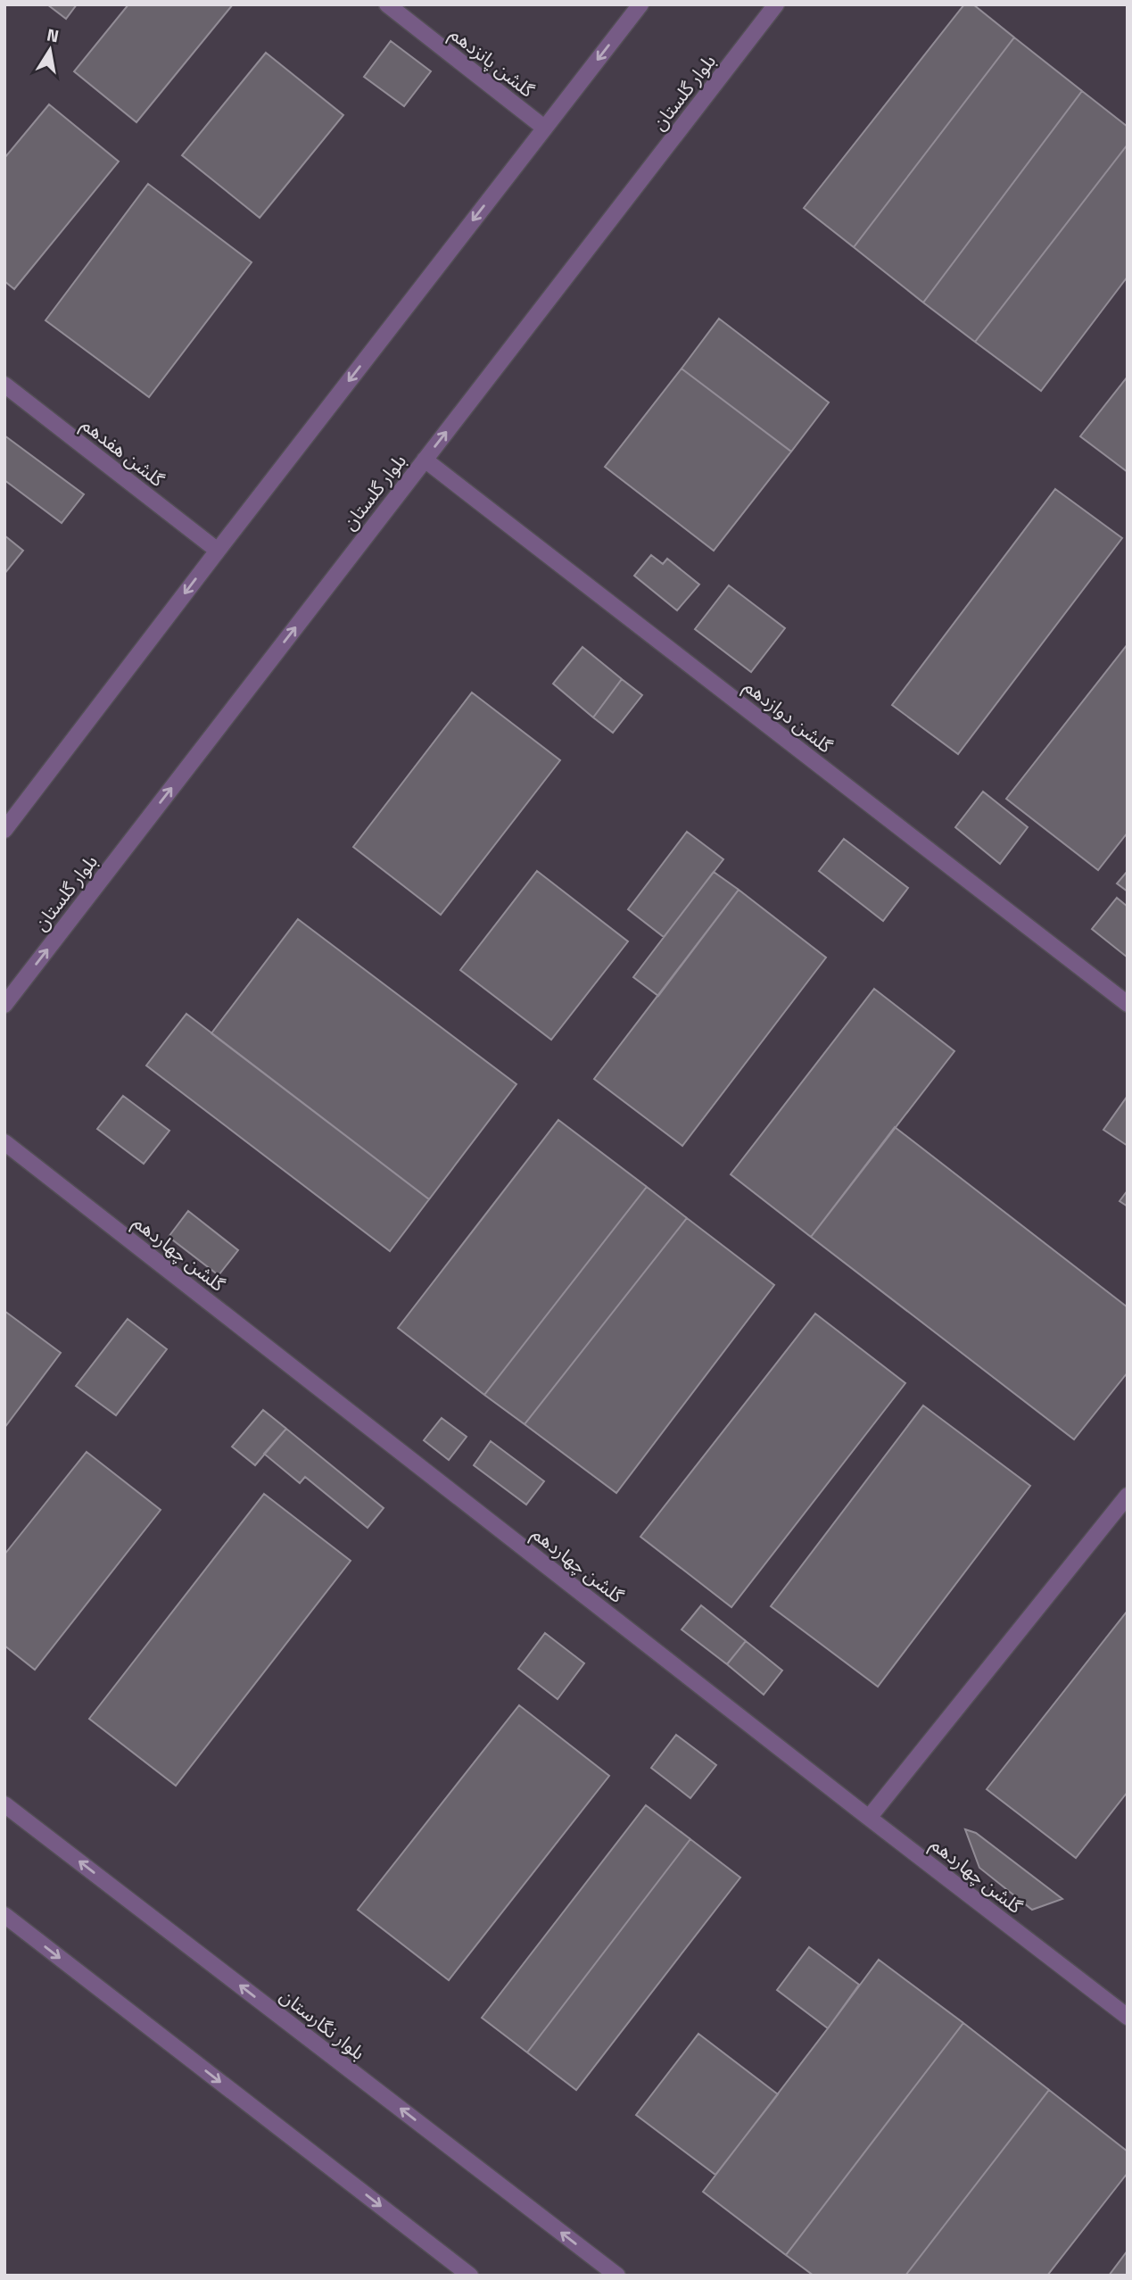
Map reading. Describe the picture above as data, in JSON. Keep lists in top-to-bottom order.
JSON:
{
  "streets": {
    "street": [
      "گلشن پانزدهم",
      "بلوار گلستان",
      "گلشن هفدهم",
      "گلشن دوازدهم",
      "گلشن چهاردهم",
      "بلوار نگارستان"
    ]
  },
  "crossings": [
    ["بلوار گلستان", "گلشن دوازدهم"]
  ],
  "north": "top"
}
